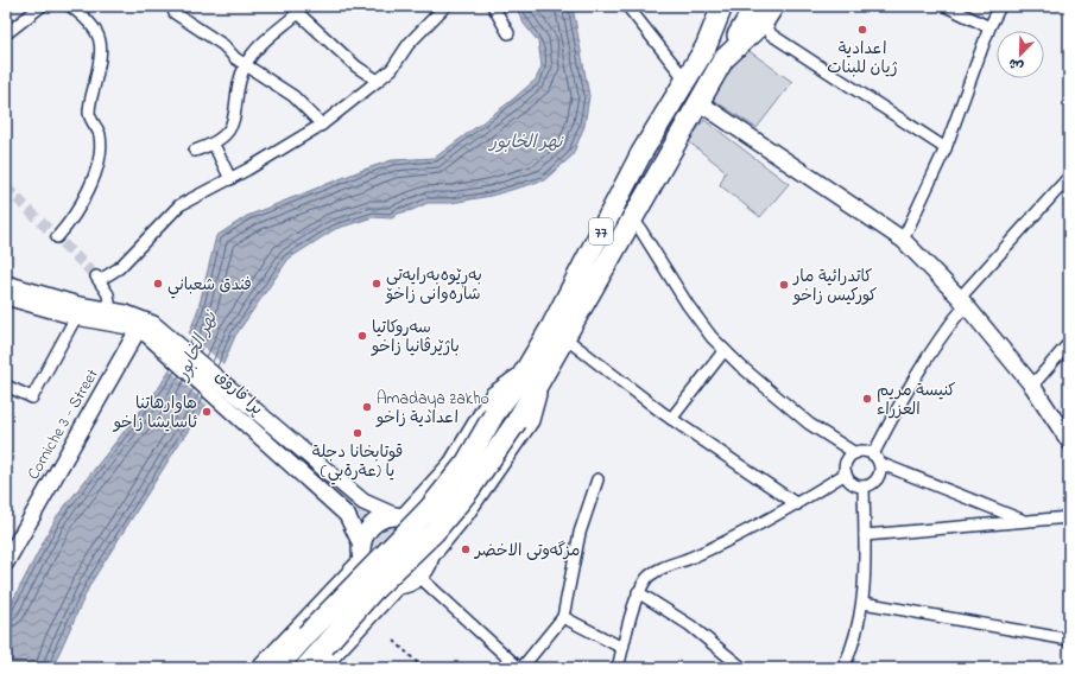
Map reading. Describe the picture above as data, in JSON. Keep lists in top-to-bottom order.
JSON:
{
  "streets": {
    "highway": ["77"],
    "main road": ["پرا فاروق", "Corniche 3 - Street"]
  },
  "water": ["نهر الخابور"],
  "places": [
    "اعدادية ژیان للبنات",
    "فندق شعباني",
    "بەڕێوەبەرایەتی شارەوانی زاخۆ",
    "كاتدرائية مار كوركيس زاخو",
    "سه‌روكاتيا باژێرڤانيا زاخو",
    "كنيسة مريم العزراء",
    "Amadaya zakho اعدادية زاخو",
    "هاوارهاتنا ئاسایشا زاخو",
    "قوتابخانا دجلة يا (عةرةبي)",
    "مزگەوتی الاخضر"
  ],
  "north": "bottom left"
}
